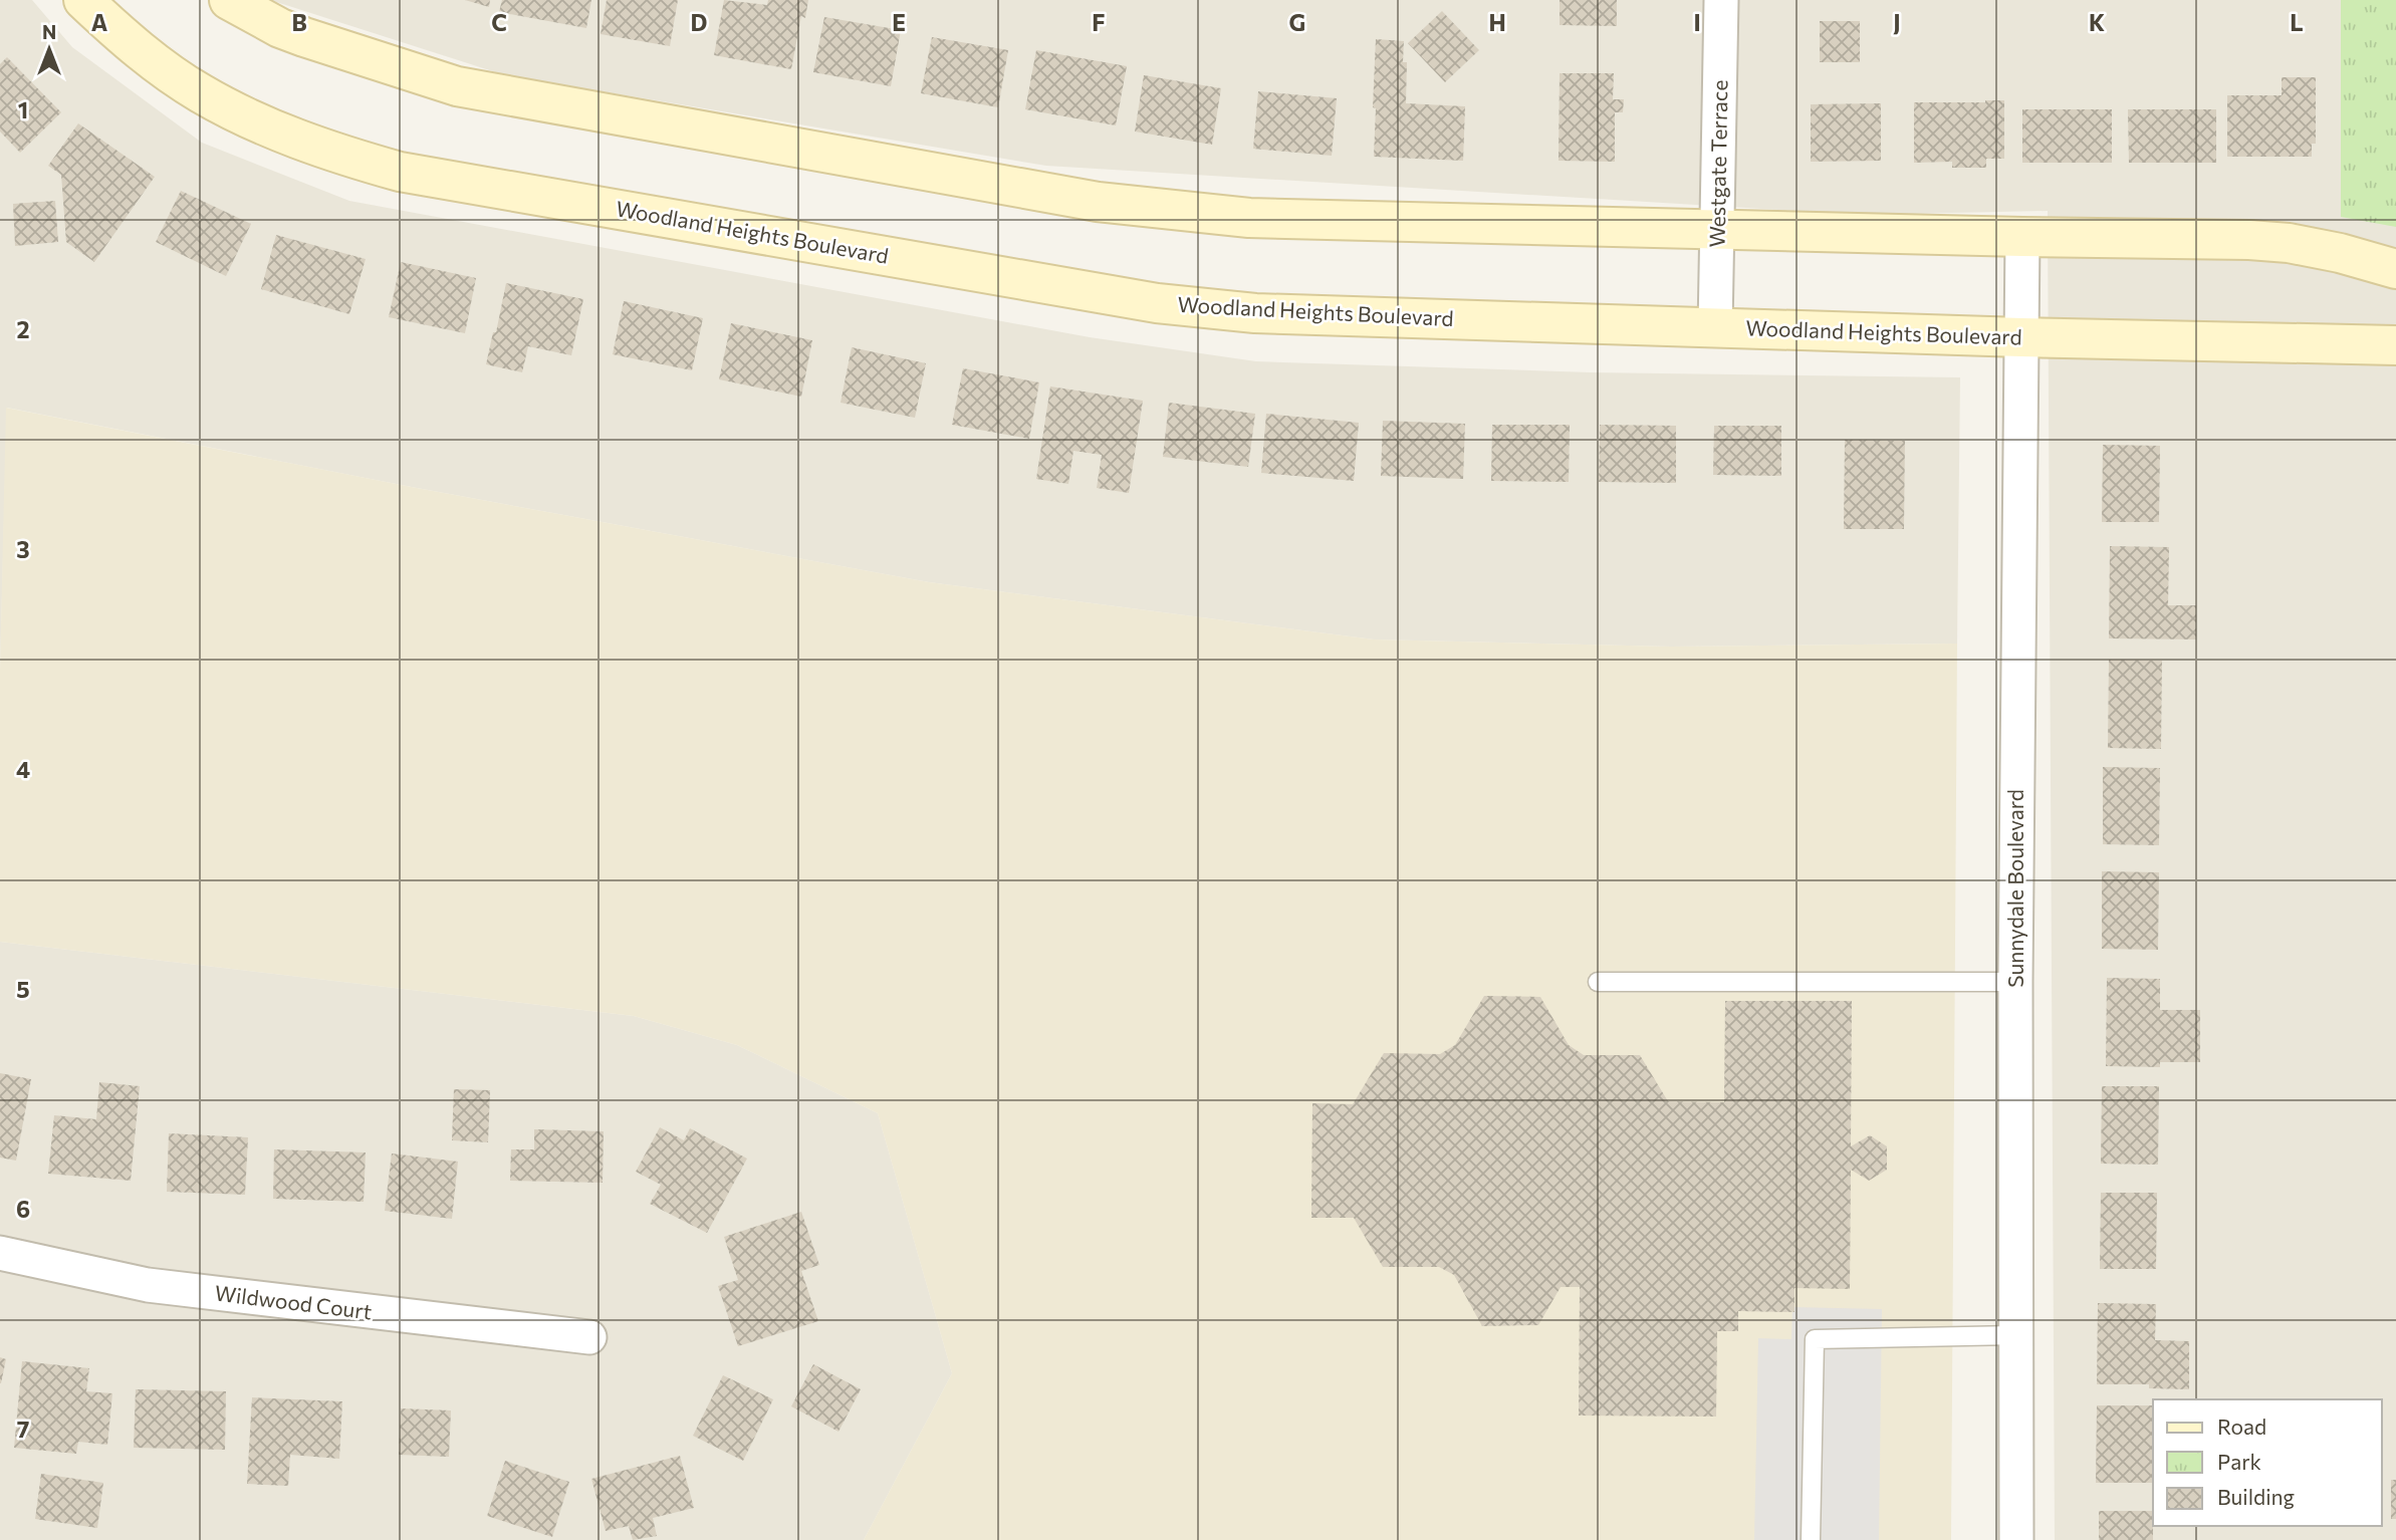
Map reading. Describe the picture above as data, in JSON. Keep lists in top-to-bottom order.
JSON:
{
  "streets": {
    "street": [
      "Westgate Terrace",
      "Woodland Heights Boulevard",
      "Sunnydale Boulevard",
      "Wildwood Court"
    ]
  },
  "crossings": [
    ["Westgate Terrace", "Woodland Heights Boulevard"],
    ["Woodland Heights Boulevard", "Sunnydale Boulevard"]
  ],
  "legend": ["Road", "Park", "Building"],
  "north": "top",
  "grid": {
    "columns": [
      "A",
      "B",
      "C",
      "D",
      "E",
      "F",
      "G",
      "H",
      "I",
      "J",
      "K",
      "L"
    ],
    "rows": [
      "1",
      "2",
      "3",
      "4",
      "5",
      "6",
      "7"
    ]
  }
}
